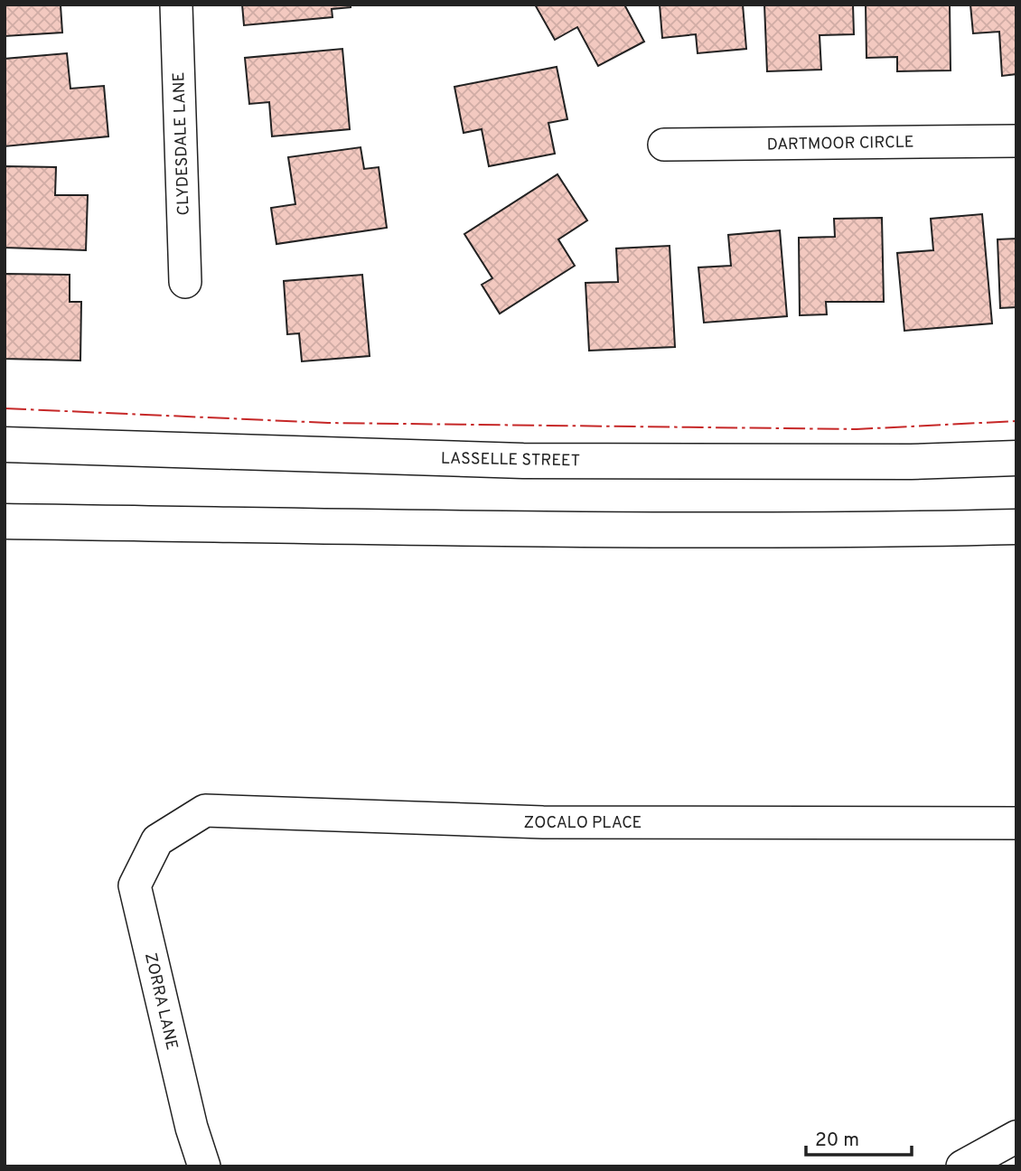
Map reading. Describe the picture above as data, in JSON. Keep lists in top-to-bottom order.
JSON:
{
  "streets": {
    "main road": ["LASSELLE STREET"],
    "street": [
      "DARTMOOR CIRCLE",
      "CLYDESDALE LANE",
      "ZOCALO PLACE",
      "ZORRA LANE"
    ]
  },
  "crossings": [
    ["ZOCALO PLACE", "ZORRA LANE"]
  ],
  "scale_bar": "20 m"
}
